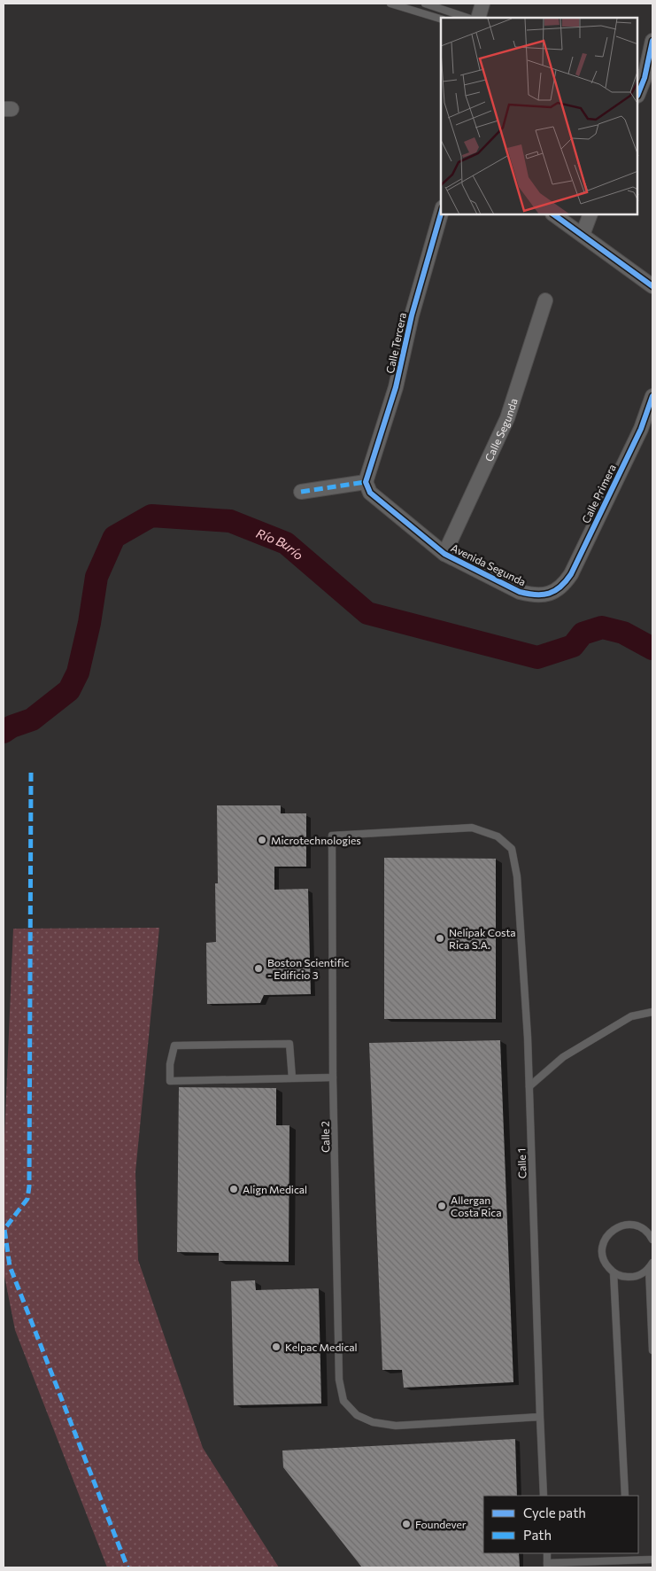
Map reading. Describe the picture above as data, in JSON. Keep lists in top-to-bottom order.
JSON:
{
  "streets": {
    "street": [
      "Calle Tercera",
      "Calle Segunda",
      "Calle Primera",
      "Avenida Segunda"
    ],
    "lane": ["Calle 2", "Calle 1"]
  },
  "crossings": [
    ["Calle Tercera", "Avenida Segunda"],
    ["Calle Segunda", "Avenida Segunda"],
    ["Calle Primera", "Avenida Segunda"],
    ["Calle 2", "Calle 1"]
  ],
  "water": ["Río Burío"],
  "places": [
    "Microtechnologies",
    "Nelipak Costa Rica S.A.",
    "Boston Scientific - Edificio 3",
    "Align Medical",
    "Allergan Costa Rica",
    "Kelpac Medical",
    "Foundever"
  ],
  "legend": ["Cycle path", "Path"]
}
